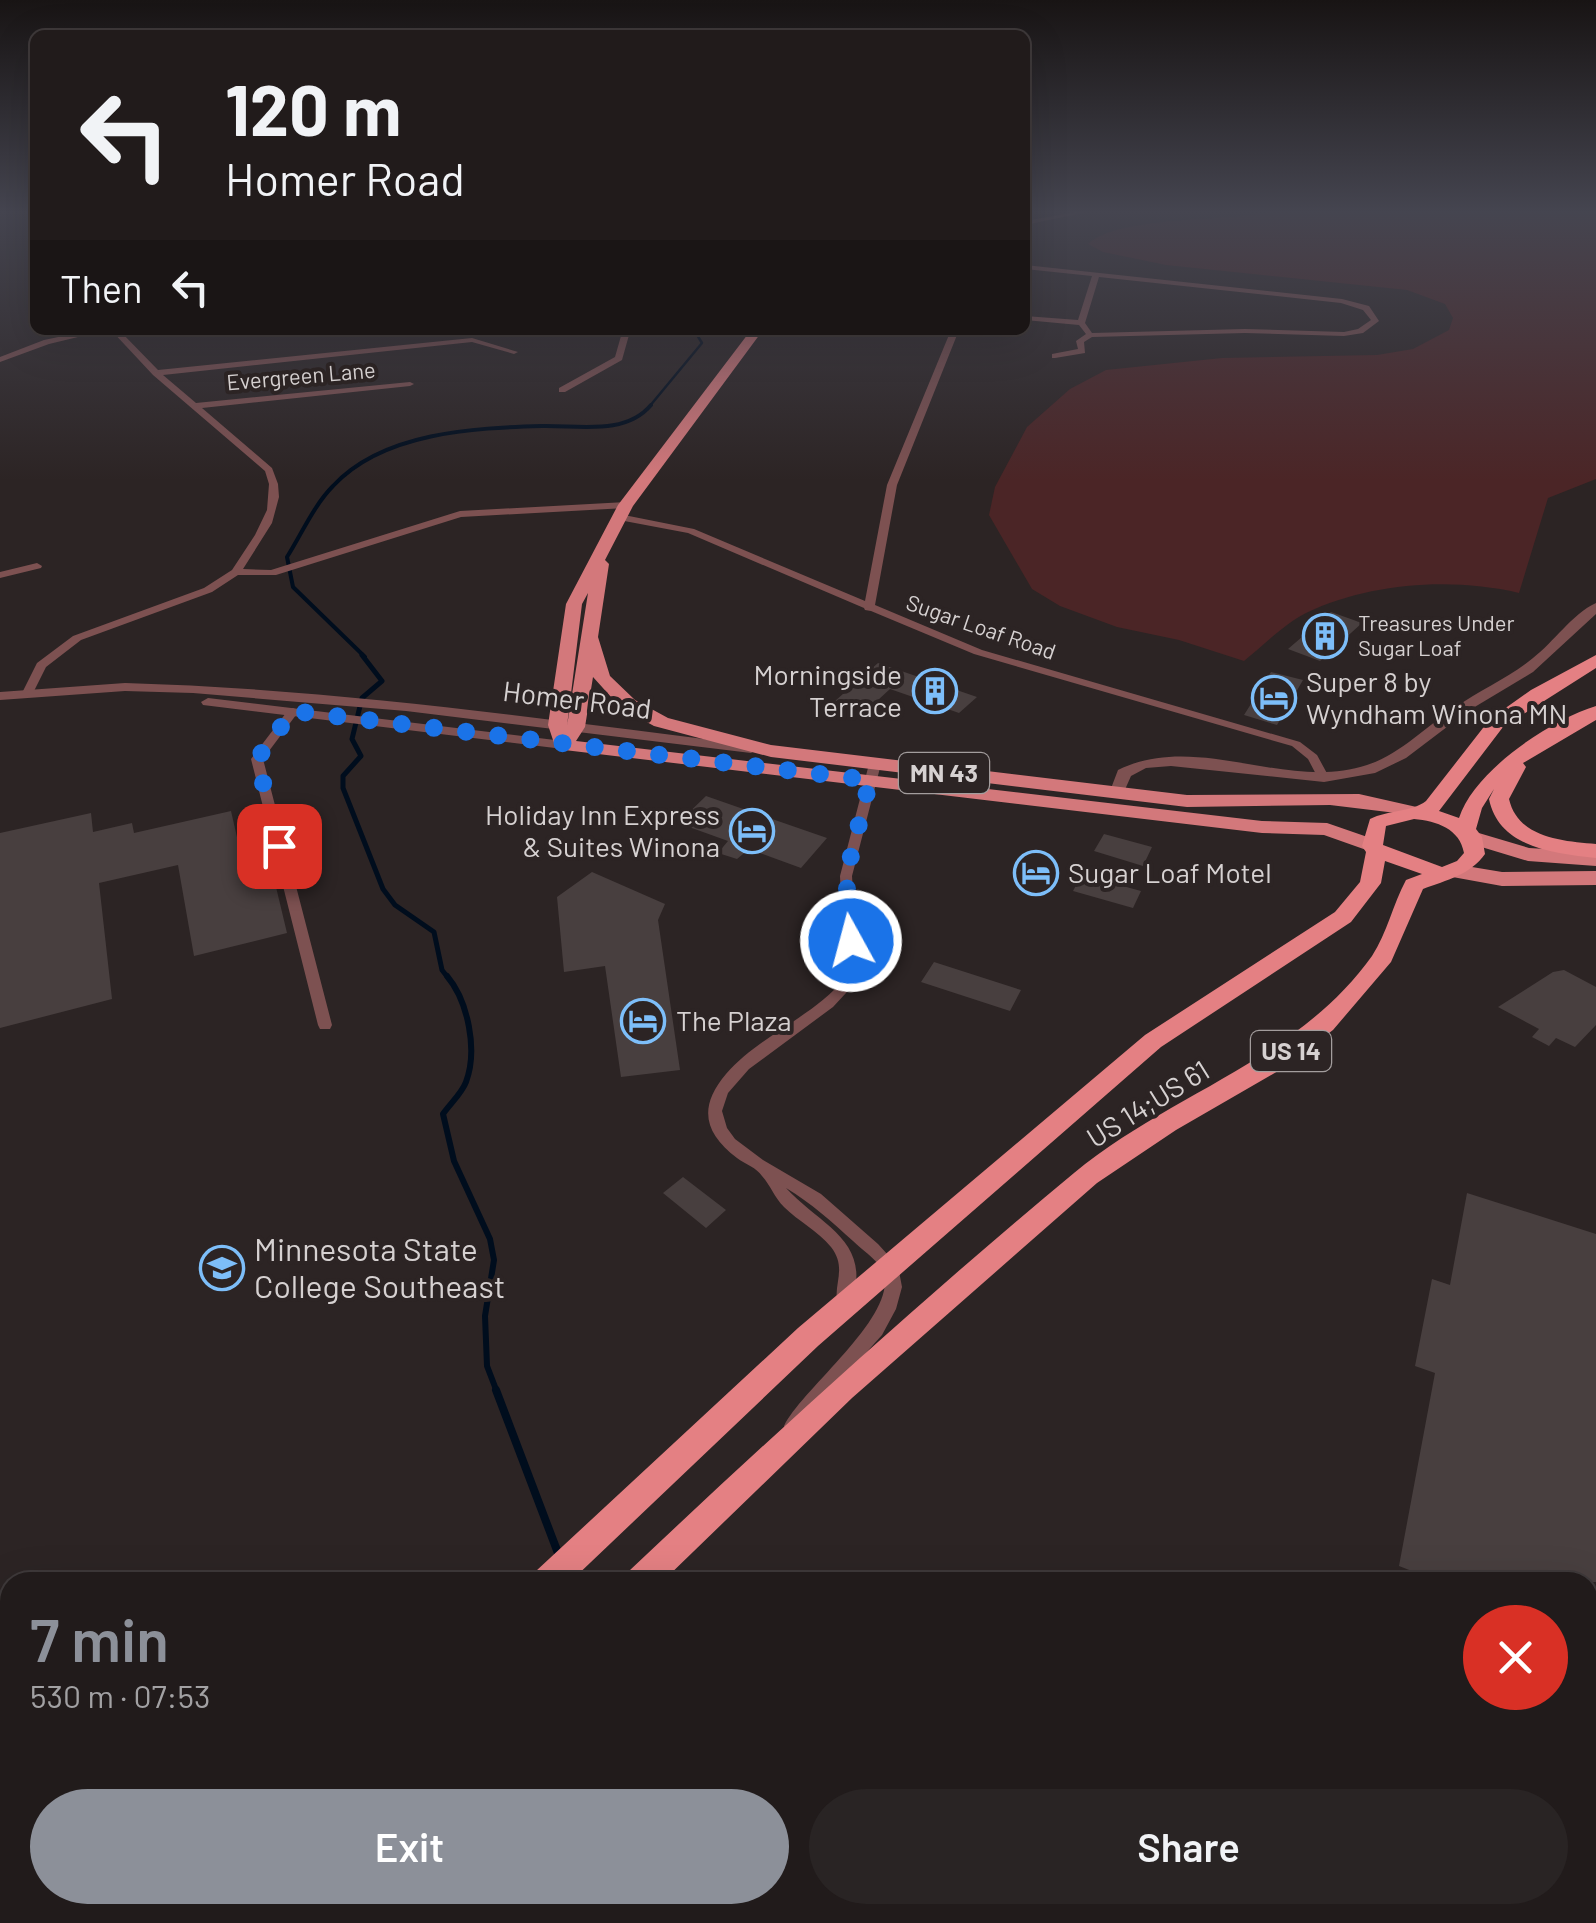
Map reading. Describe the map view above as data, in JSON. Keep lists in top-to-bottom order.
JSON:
{
  "streets": {
    "highway": ["US 14", "US 14;US 61"],
    "main road": ["Homer Road", "MN 43"],
    "street": ["Evergreen Lane", "Sugar Loaf Road"]
  },
  "crossings": [
    ["Sugar Loaf Road", "MN 43"],
    ["Homer Road", "MN 43"],
    ["MN 43", "US 14;US 61"],
    ["US 14", "US 14;US 61"]
  ],
  "places": {
    "building": ["Treasures Under Sugar Loaf", "Morningside Terrace"],
    "hotel": [
      "Super 8 by Wyndham Winona MN",
      "Holiday Inn Express & Suites Winona",
      "Sugar Loaf Motel",
      "The Plaza"
    ],
    "school or university": ["Minnesota State College Southeast"]
  },
  "page": {
    "turn": ["120 m", "Homer Road"],
    "then": "Then",
    "heading": ["7 min", "530 m · 07:53"],
    "buttons": ["Exit", "Share"]
  }
}
